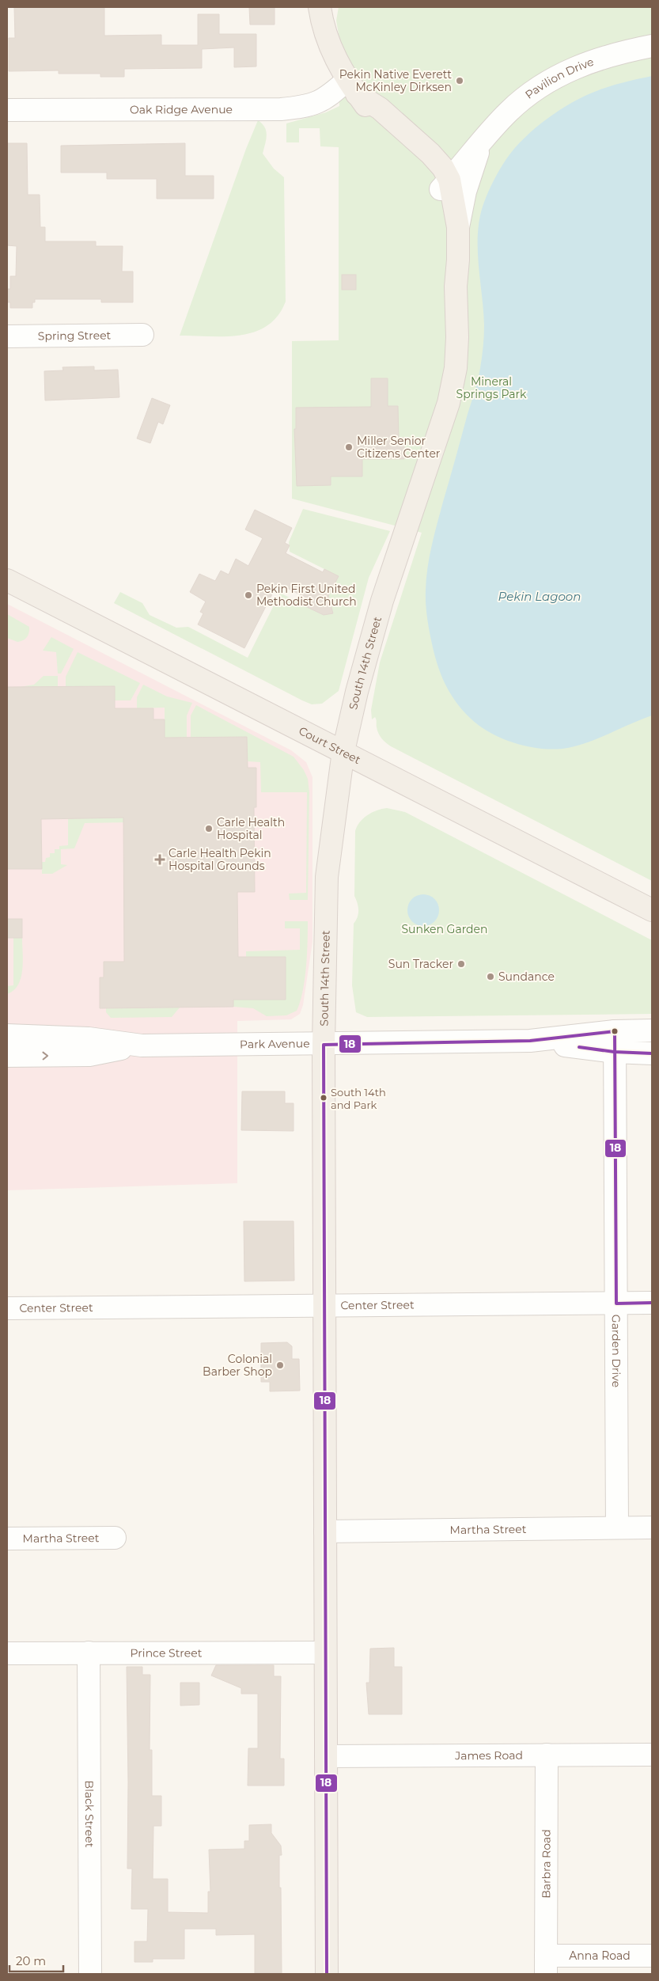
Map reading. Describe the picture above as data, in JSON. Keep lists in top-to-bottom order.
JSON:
{
  "streets": {
    "main road": ["South 14th Street", "Court Street"],
    "street": [
      "Pavilion Drive",
      "Oak Ridge Avenue",
      "Spring Street",
      "Park Avenue",
      "Center Street",
      "Garden Drive",
      "Martha Street",
      "Prince Street",
      "James Road",
      "Black Street",
      "Barbra Road",
      "Anna Road"
    ]
  },
  "crossings": [
    ["Pavilion Drive", "South 14th Street"],
    ["Oak Ridge Avenue", "South 14th Street"],
    ["South 14th Street", "Court Street"],
    ["South 14th Street", "Park Avenue"],
    ["South 14th Street", "Center Street"],
    ["South 14th Street", "Martha Street"],
    ["South 14th Street", "Prince Street"],
    ["South 14th Street", "James Road"],
    ["Park Avenue", "Garden Drive"],
    ["Center Street", "Garden Drive"],
    ["Garden Drive", "Martha Street"],
    ["Prince Street", "Black Street"],
    ["James Road", "Barbra Road"],
    ["Barbra Road", "Anna Road"]
  ],
  "water": ["Pekin Lagoon"],
  "parks": ["Mineral Springs Park", "Sunken Garden"],
  "places": {
    "other": [
      "Pekin Native Everett McKinley Dirksen",
      "Miller Senior Citizens Center",
      "Pekin First United Methodist Church",
      "Carle Health Hospital",
      "Sun Tracker",
      "Sundance",
      "South 14th and Park",
      "Colonial Barber Shop"
    ],
    "health": ["Carle Health Pekin Hospital Grounds"]
  },
  "lines": ["transit line 18"],
  "scale_bar": "20 m"
}
